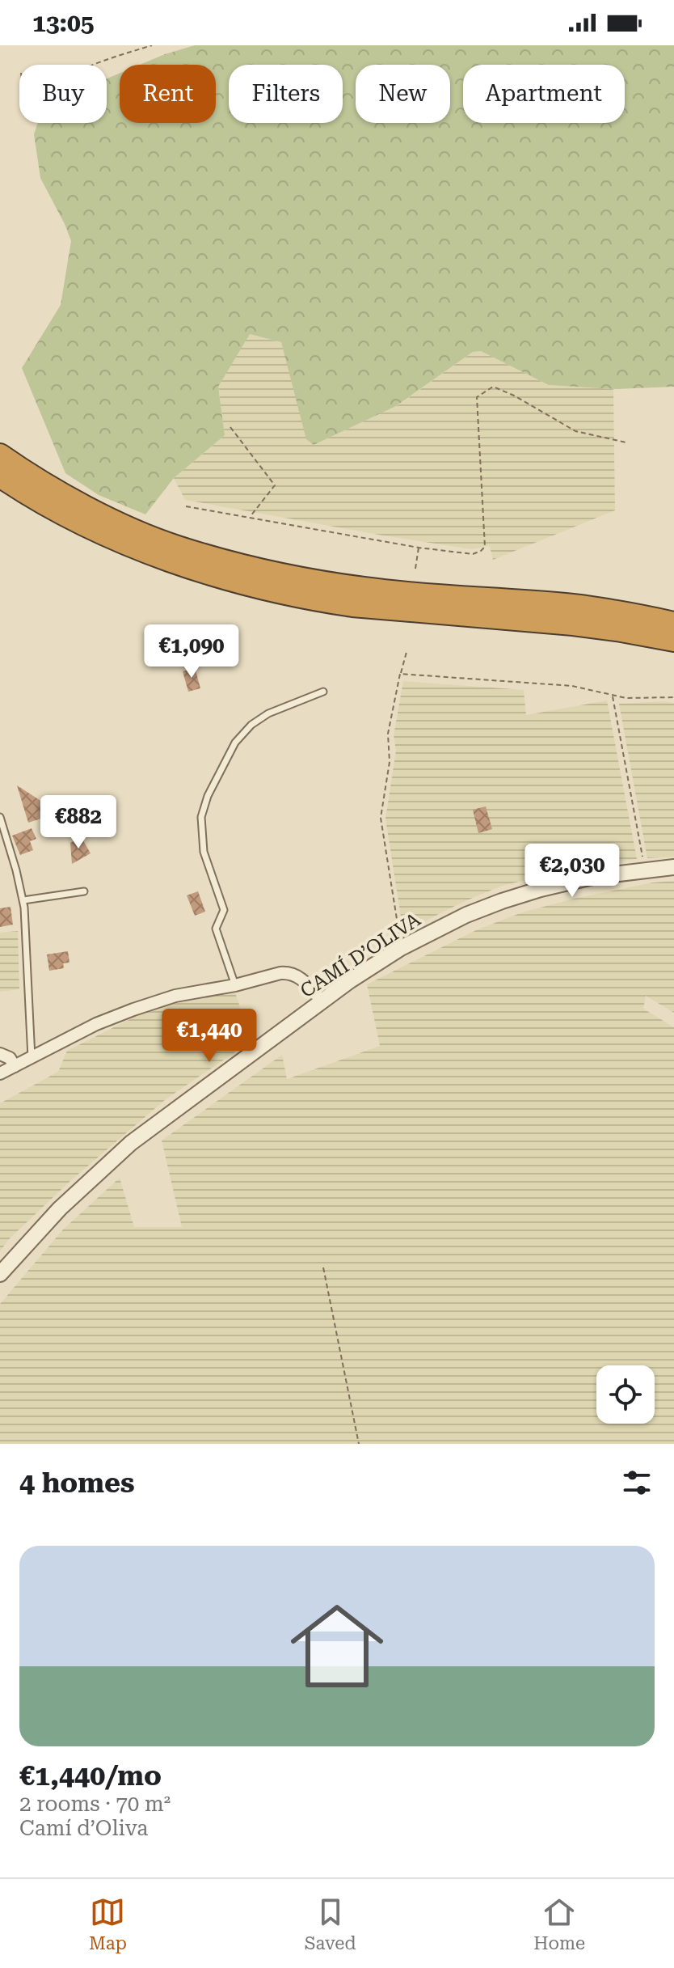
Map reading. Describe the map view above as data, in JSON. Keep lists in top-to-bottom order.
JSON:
{
  "streets": {
    "street": ["CAMÍ D’OLIVA"]
  },
  "page": {
    "status": "13:05",
    "chip": [
      "Buy",
      "Rent",
      "Filters",
      "New",
      "Apartment"
    ],
    "price": [
      "€1,090",
      "€882",
      "€2,030",
      "€1,440"
    ],
    "heading": "4 homes",
    "list": [
      {
        "name": "€1,440/mo",
        "note": "2 rooms · 70 m² · Camí d’Oliva"
      }
    ],
    "tabs": ["Map", "Saved", "Home"]
  }
}
